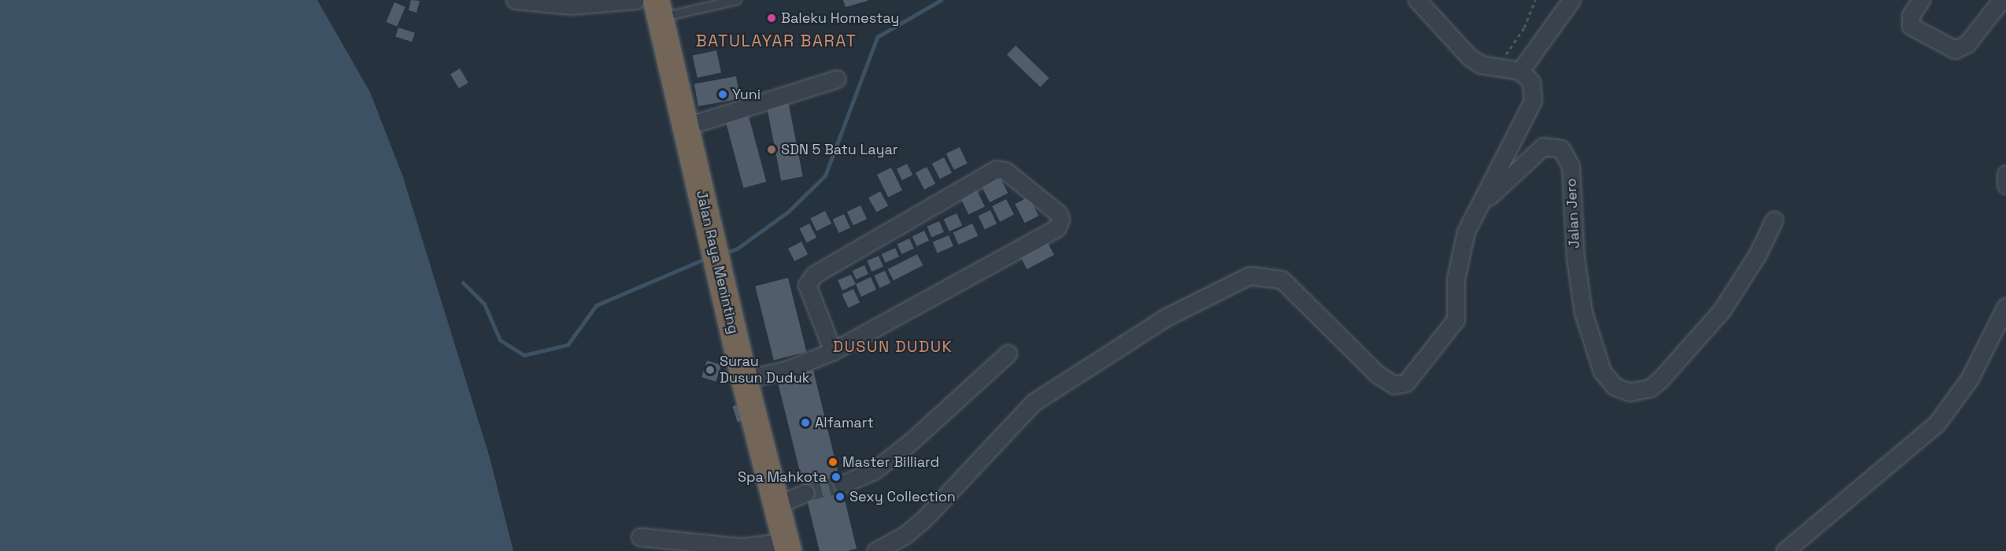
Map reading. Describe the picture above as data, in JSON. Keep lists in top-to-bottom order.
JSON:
{
  "streets": {
    "highway": ["Jalan Raya Meninting"],
    "street": ["Jalan Jero"]
  },
  "districts": ["BATULAYAR BARAT", "DUSUN DUDUK"],
  "places": [
    "Baleku Homestay",
    "Yuni",
    "SDN 5 Batu Layar",
    "Surau Dusun Duduk",
    "Alfamart",
    "Master Billiard",
    "Spa Mahkota",
    "Sexy Collection"
  ]
}
